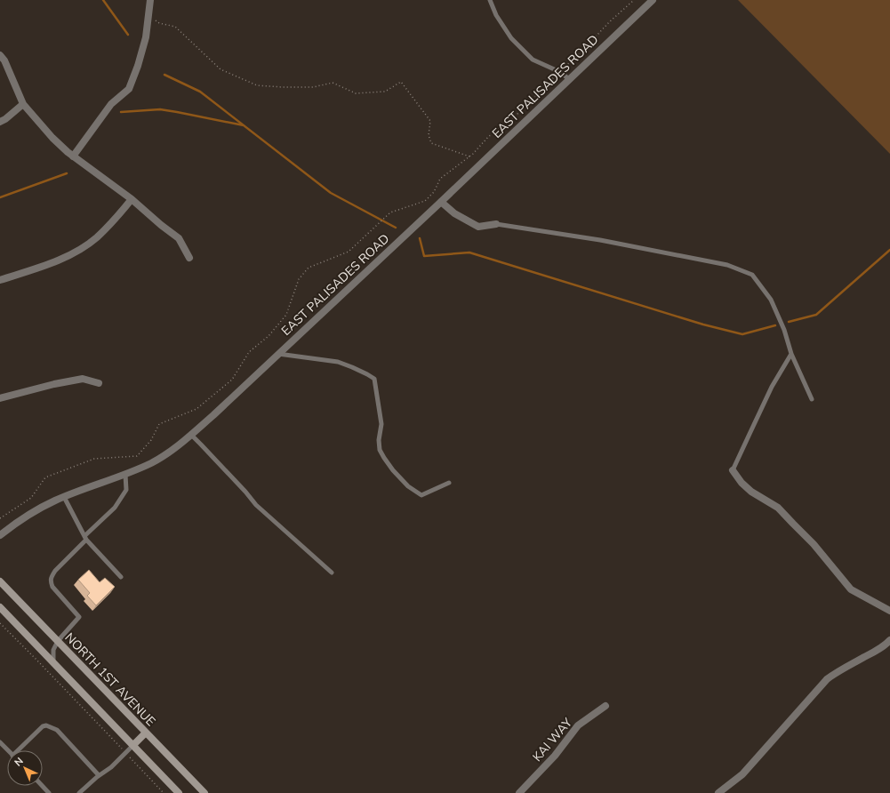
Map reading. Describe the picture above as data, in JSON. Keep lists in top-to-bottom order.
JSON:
{
  "streets": {
    "main road": ["NORTH 1ST AVENUE"],
    "street": ["EAST PALISADES ROAD", "KAI WAY"]
  },
  "north": "top left"
}
